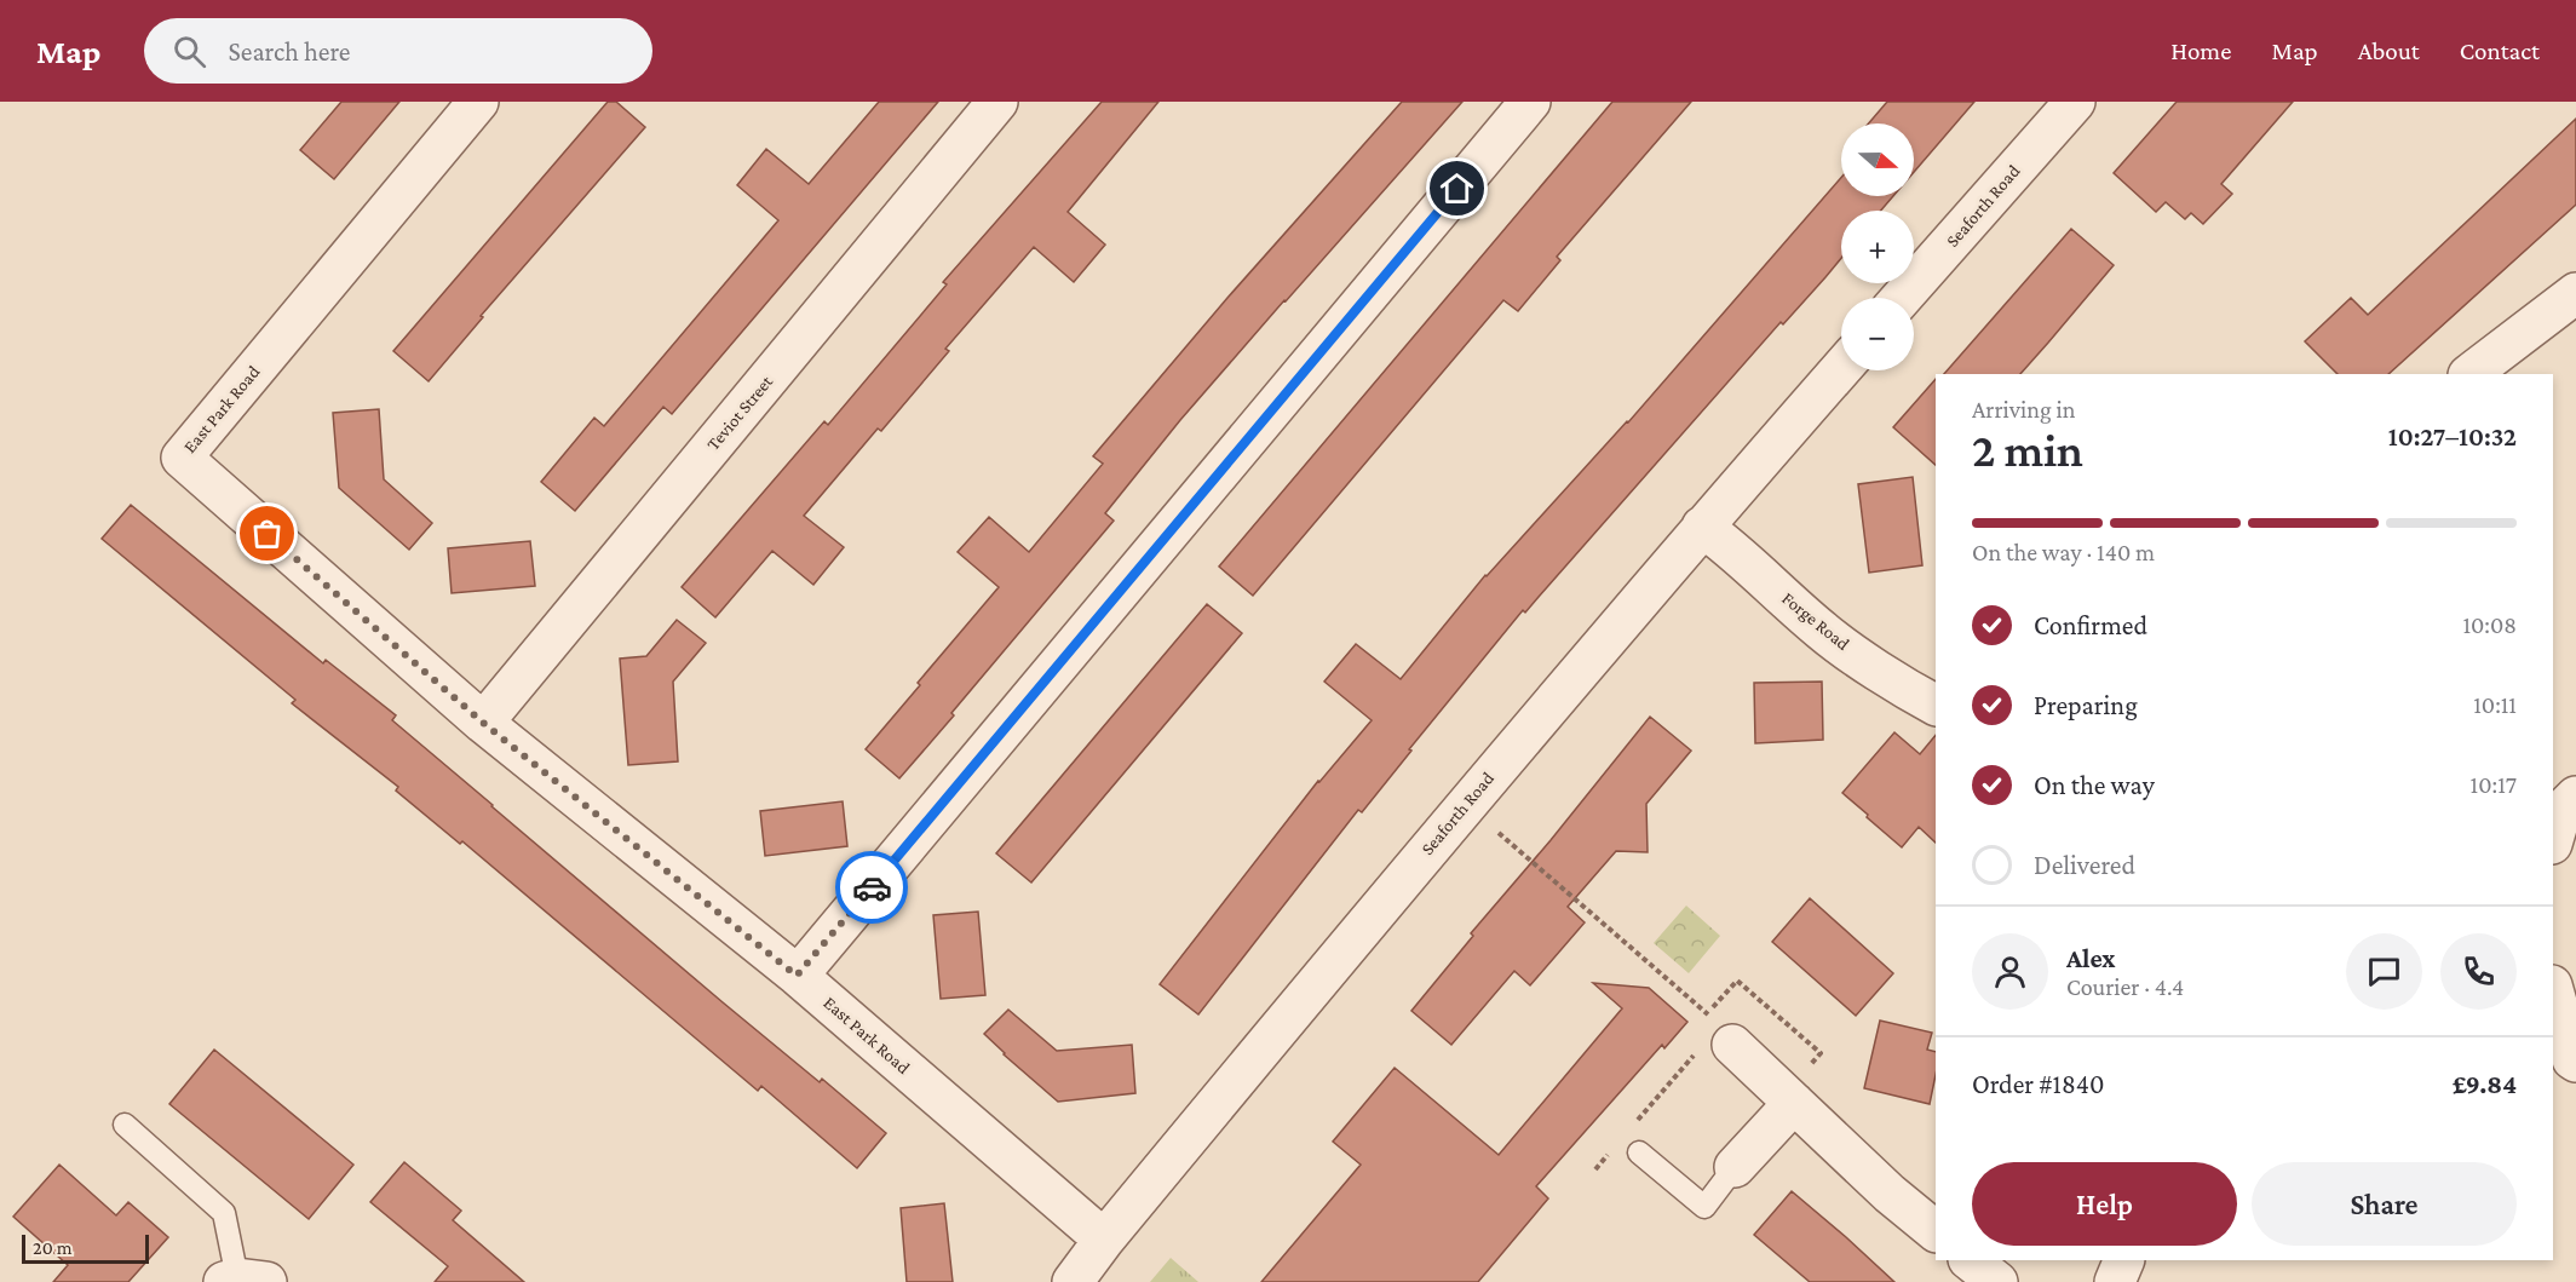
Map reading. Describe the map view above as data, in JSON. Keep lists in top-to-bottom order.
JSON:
{
  "streets": {
    "street": [
      "Seaforth Road",
      "East Park Road",
      "Teviot Street",
      "Forge Road"
    ]
  },
  "crossings": [
    ["Seaforth Road", "East Park Road"],
    ["Seaforth Road", "Forge Road"],
    ["East Park Road", "Teviot Street"]
  ],
  "scale_bar": "20 m",
  "north": "right",
  "page": {
    "header": "Map",
    "search": "Search here",
    "nav": [
      "Home",
      "Map",
      "About",
      "Contact"
    ],
    "map_buttons": ["+", "−"],
    "heading": ["2 min", "Arriving in", "10:27–10:32"],
    "panel": [
      "Alex",
      "Courier · 4.4",
      "Order #1840",
      "£9.84"
    ],
    "bar": "On the way · 140 m",
    "list": [
      ["Confirmed", "10:08"],
      ["Preparing", "10:11"],
      ["On the way", "10:17"],
      "Delivered"
    ],
    "buttons": ["Help", "Share"],
    "scale": "20 m"
  }
}
